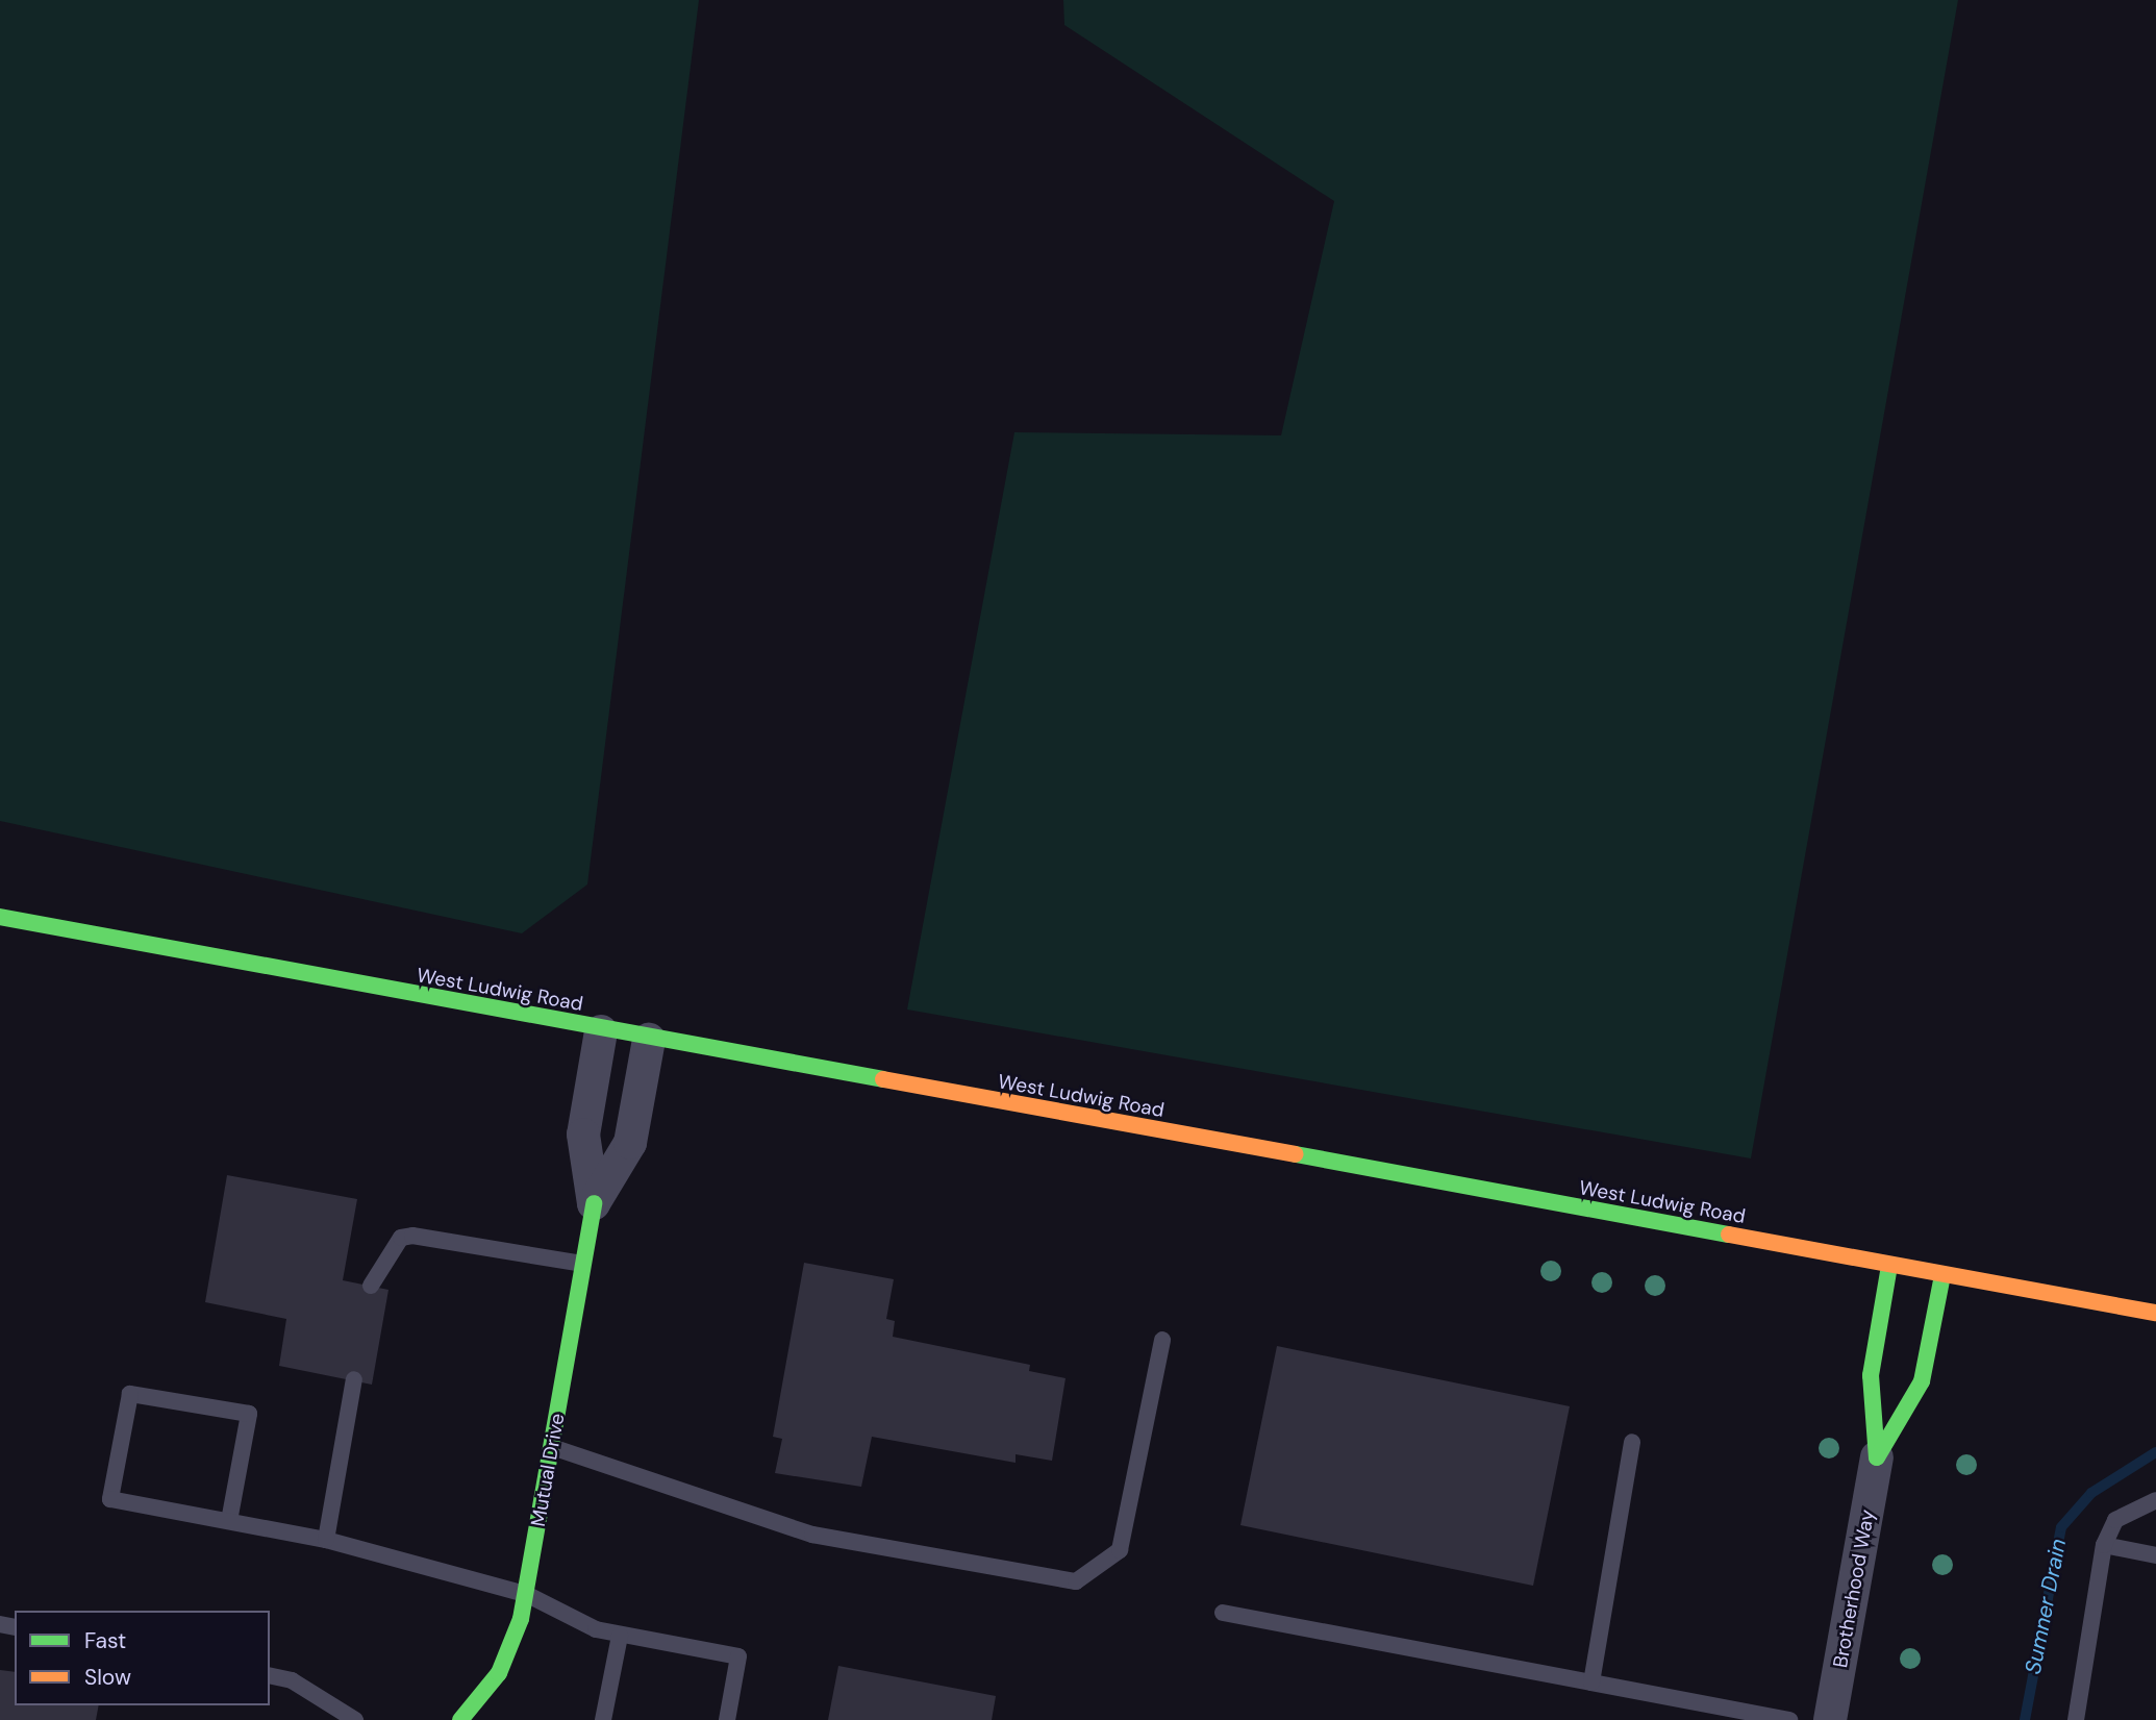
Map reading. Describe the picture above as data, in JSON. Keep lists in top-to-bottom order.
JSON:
{
  "streets": {
    "main road": ["West Ludwig Road", "Mutual Drive", "Brotherhood Way"]
  },
  "crossings": [
    ["West Ludwig Road", "Mutual Drive"],
    ["West Ludwig Road", "Brotherhood Way"]
  ],
  "water": ["Sumner Drain"],
  "legend": ["Fast", "Slow"]
}
